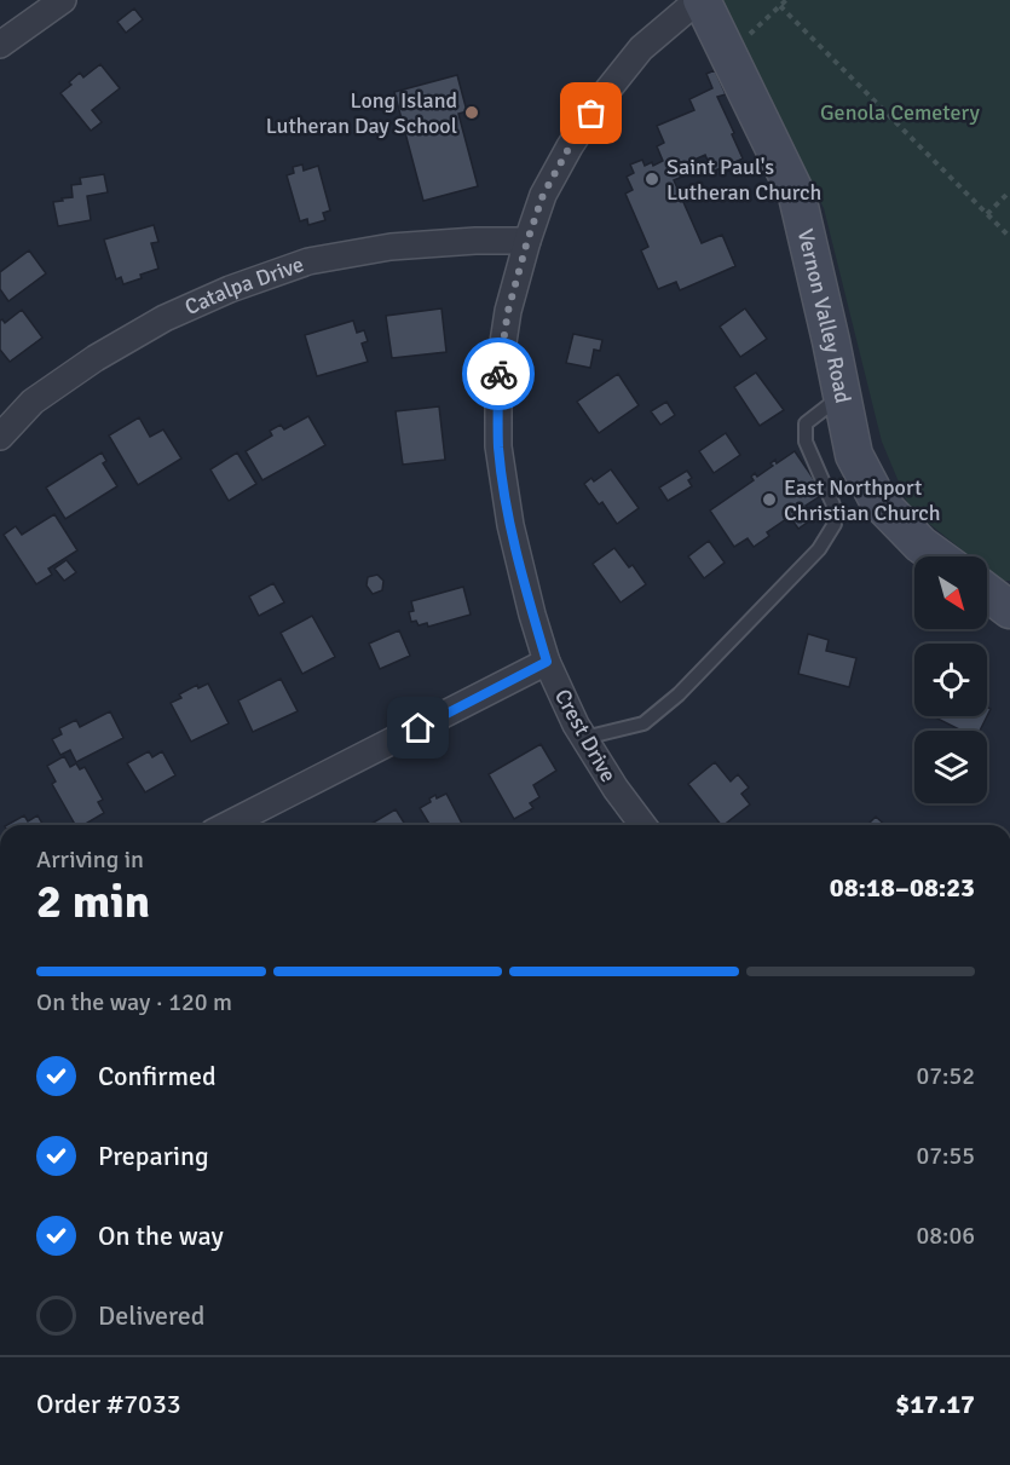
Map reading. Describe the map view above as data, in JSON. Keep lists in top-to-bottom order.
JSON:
{
  "streets": {
    "main road": ["Vernon Valley Road"],
    "street": ["Catalpa Drive", "Crest Drive"]
  },
  "crossings": [
    ["Catalpa Drive", "Crest Drive"],
    ["Vernon Valley Road", "Crest Drive"]
  ],
  "parks": ["Genola Cemetery"],
  "places": ["Long Island Lutheran Day School", "Saint Paul's Lutheran Church", "East Northport Christian Church"],
  "north": "bottom right",
  "page": {
    "heading": ["2 min", "Arriving in", "08:18–08:23"],
    "panel": ["Order #7033", "$17.17"],
    "bar": "On the way · 120 m",
    "list": [
      ["Confirmed", "07:52"],
      ["Preparing", "07:55"],
      ["On the way", "08:06"],
      "Delivered"
    ]
  }
}
